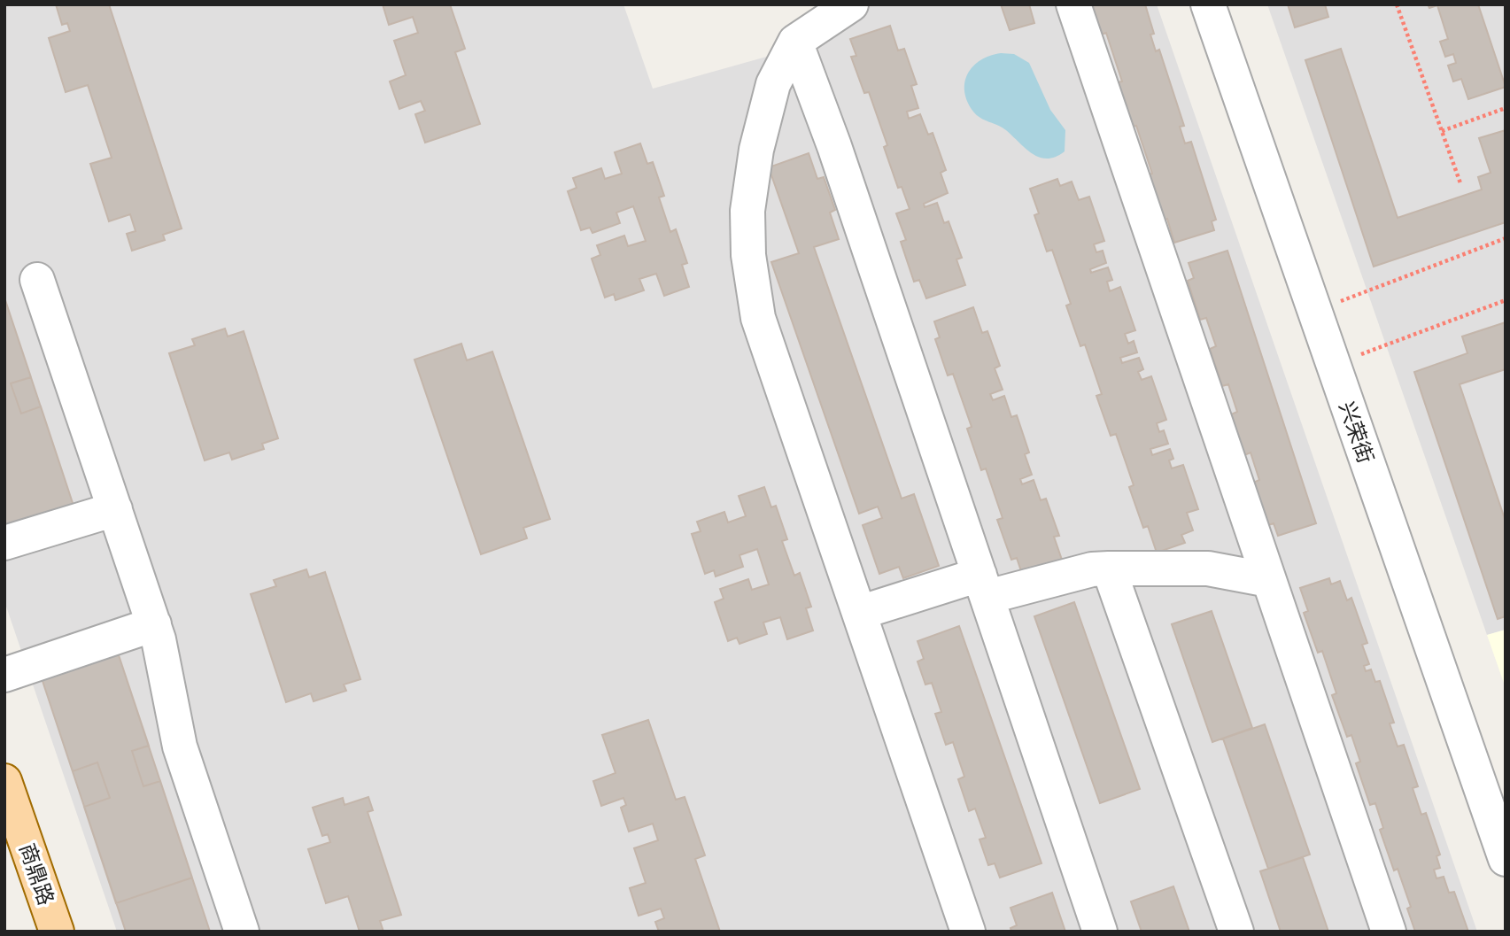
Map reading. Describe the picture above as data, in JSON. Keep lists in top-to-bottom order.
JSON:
{
  "streets": {
    "main road": ["商鼎路"],
    "street": ["兴荣街"]
  }
}
